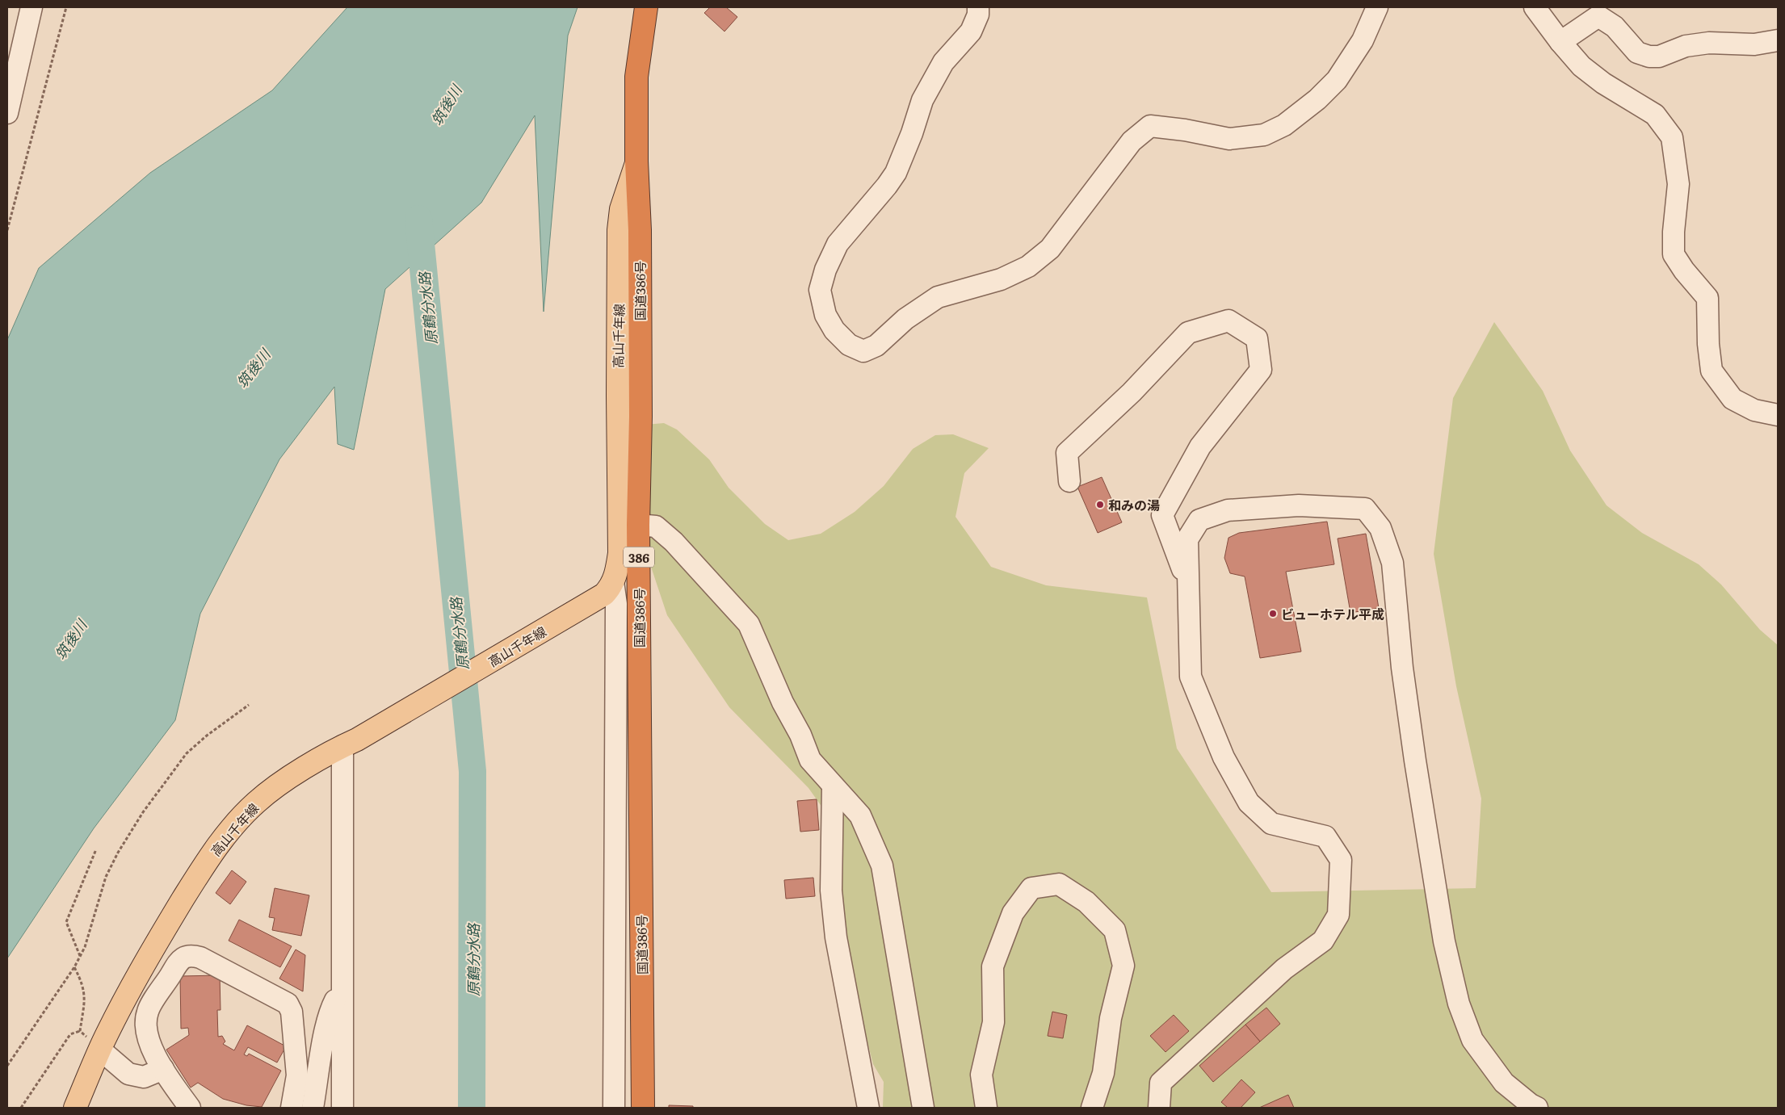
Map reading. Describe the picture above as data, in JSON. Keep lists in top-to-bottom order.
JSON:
{
  "streets": {
    "highway": ["国道386号", "386"],
    "main road": ["高山千年線"]
  },
  "crossings": [
    ["国道386号", "高山千年線"]
  ],
  "water": ["筑後川", "原鶴分水路"],
  "places": ["和みの湯", "ビューホテル平成"]
}
